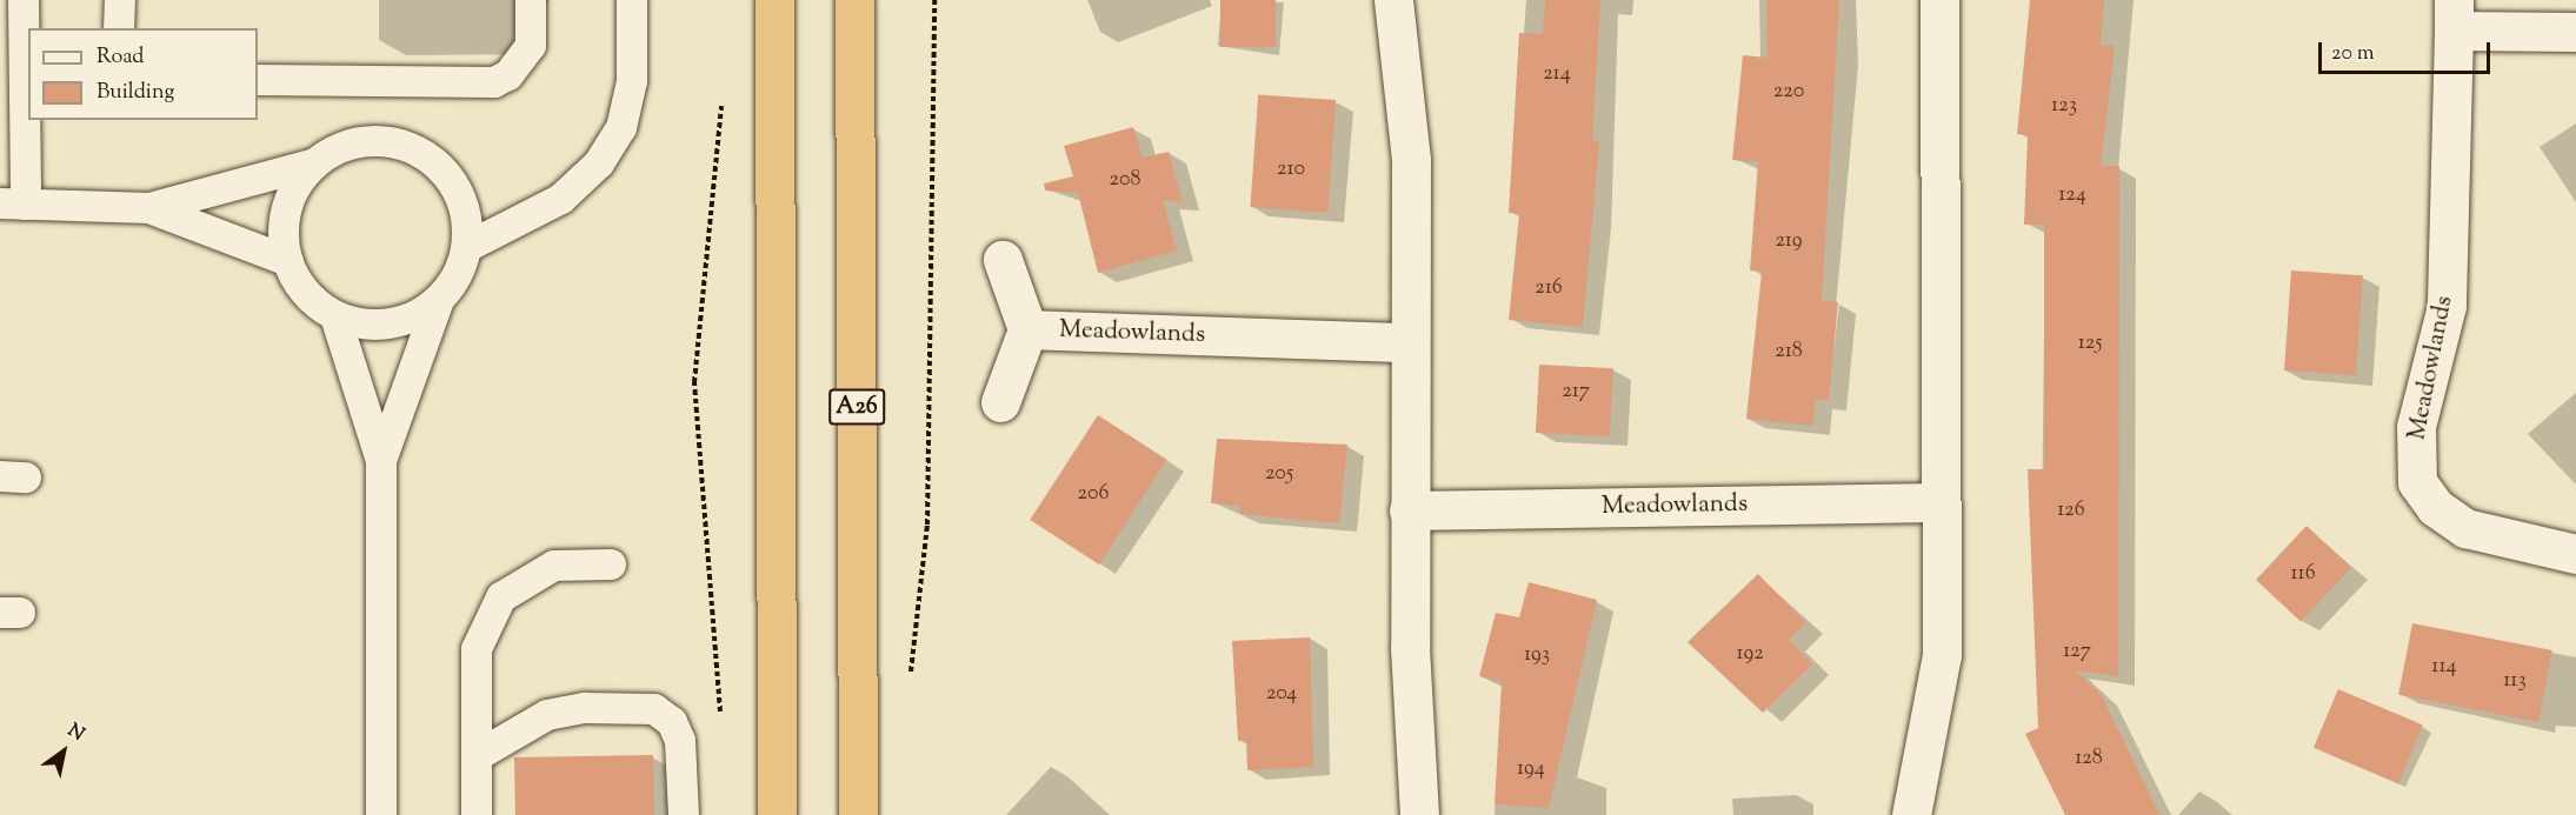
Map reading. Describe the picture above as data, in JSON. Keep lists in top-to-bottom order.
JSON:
{
  "streets": {
    "highway": ["A26"],
    "street": ["Meadowlands"]
  },
  "house_numbers": [
    "214",
    "220",
    "123",
    "210",
    "208",
    "124",
    "219",
    "216",
    "125",
    "218",
    "217",
    "205",
    "206",
    "126",
    "116",
    "127",
    "192",
    "193",
    "114",
    "113",
    "204",
    "128",
    "194"
  ],
  "legend": ["Road", "Building"],
  "scale_bar": "20 m",
  "north": "top right"
}
